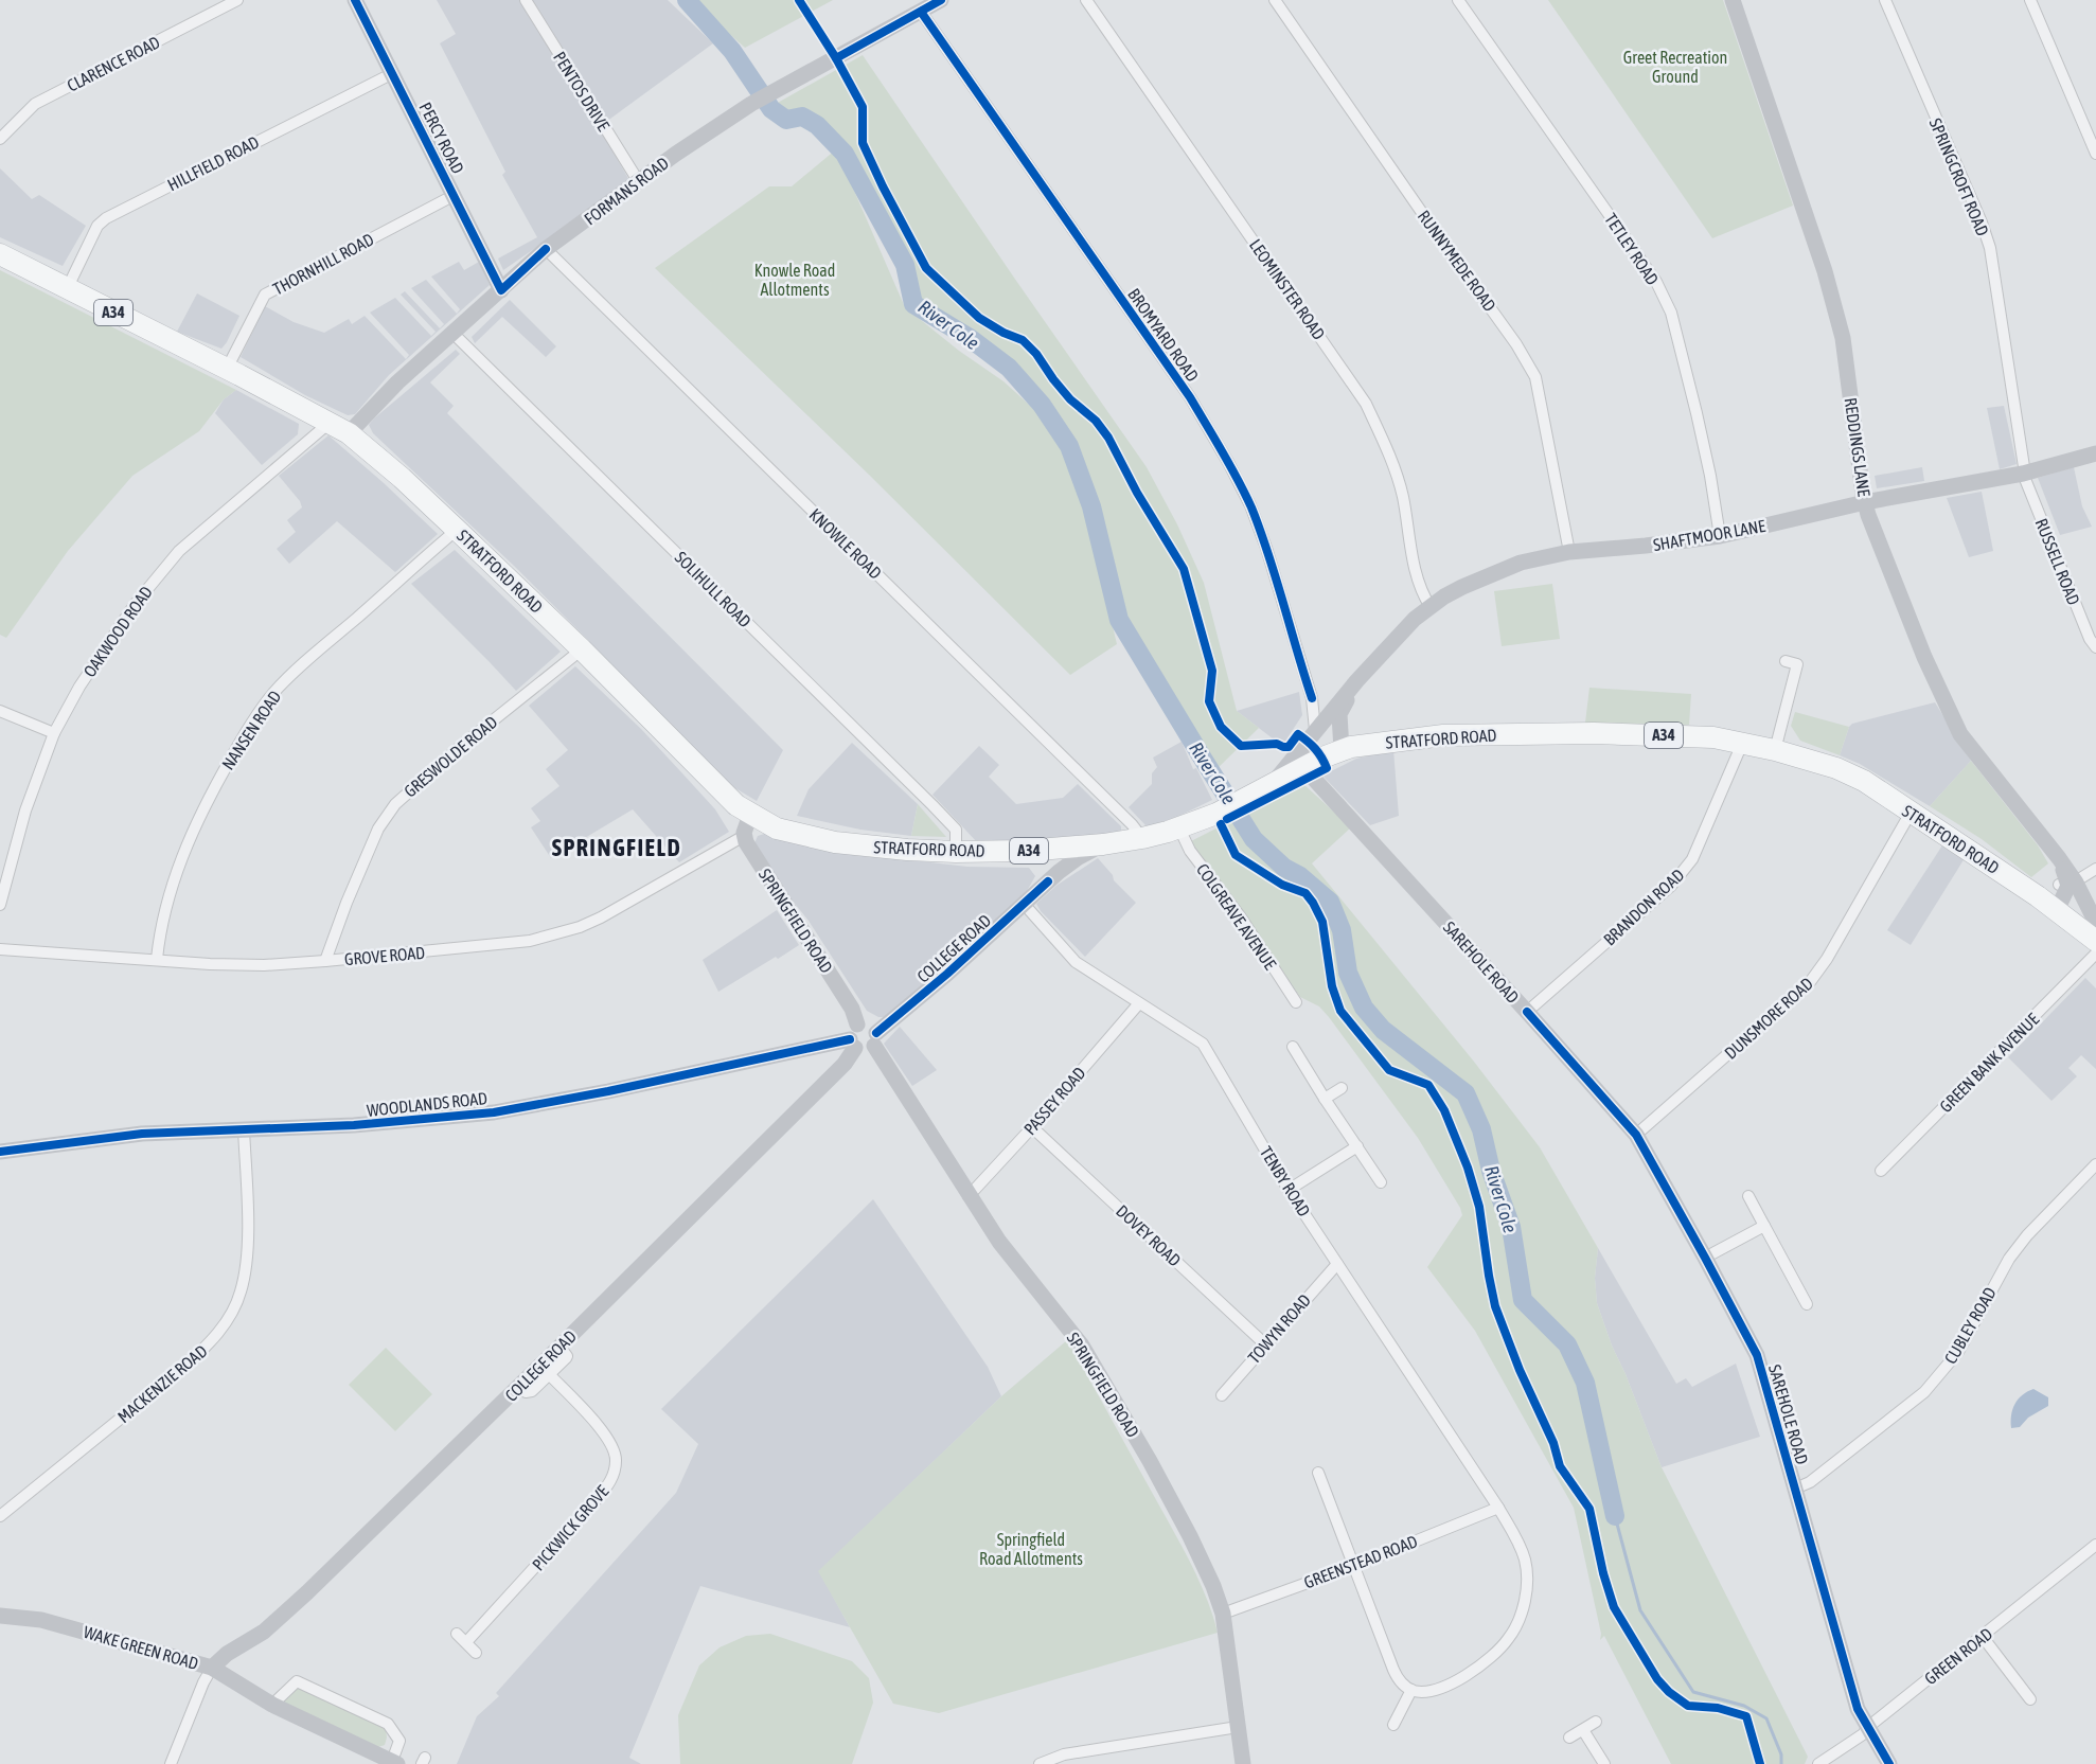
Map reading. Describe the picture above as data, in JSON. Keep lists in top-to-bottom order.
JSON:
{
  "streets": {
    "highway": ["A34", "STRATFORD ROAD"],
    "street": [
      "CLARENCE ROAD",
      "PENTOS DRIVE",
      "PERCY ROAD",
      "HILLFIELD ROAD",
      "SPRINGCROFT ROAD",
      "FORMANS ROAD",
      "TETLEY ROAD",
      "RUNNYMEDE ROAD",
      "THORNHILL ROAD",
      "LEOMINSTER ROAD",
      "BROMYARD ROAD",
      "REDDINGS LANE",
      "SHAFTMOOR LANE",
      "KNOWLE ROAD",
      "RUSSELL ROAD",
      "SOLIHULL ROAD",
      "OAKWOOD ROAD",
      "NANSEN ROAD",
      "GRESWOLDE ROAD",
      "BRANDON ROAD",
      "COLGREAVE AVENUE",
      "SPRINGFIELD ROAD",
      "COLLEGE ROAD",
      "GROVE ROAD",
      "SAREHOLE ROAD",
      "DUNSMORE ROAD",
      "GREEN BANK AVENUE",
      "PASSEY ROAD",
      "WOODLANDS ROAD",
      "TENBY ROAD",
      "DOVEY ROAD",
      "CUBLEY ROAD",
      "TOWYN ROAD",
      "MACKENZIE ROAD",
      "PICKWICK GROVE",
      "GREENSTEAD ROAD",
      "WAKE GREEN ROAD",
      "GREEN ROAD"
    ]
  },
  "crossings": [
    ["PENTOS DRIVE", "FORMANS ROAD"],
    ["PERCY ROAD", "HILLFIELD ROAD"],
    ["PERCY ROAD", "FORMANS ROAD"],
    ["PERCY ROAD", "THORNHILL ROAD"],
    ["HILLFIELD ROAD", "STRATFORD ROAD"],
    ["SPRINGCROFT ROAD", "SHAFTMOOR LANE"],
    ["SPRINGCROFT ROAD", "RUSSELL ROAD"],
    ["FORMANS ROAD", "BROMYARD ROAD"],
    ["FORMANS ROAD", "KNOWLE ROAD"],
    ["FORMANS ROAD", "STRATFORD ROAD"],
    ["FORMANS ROAD", "SOLIHULL ROAD"],
    ["FORMANS ROAD", "OAKWOOD ROAD"],
    ["TETLEY ROAD", "SHAFTMOOR LANE"],
    ["RUNNYMEDE ROAD", "SHAFTMOOR LANE"],
    ["THORNHILL ROAD", "STRATFORD ROAD"],
    ["LEOMINSTER ROAD", "SHAFTMOOR LANE"],
    ["BROMYARD ROAD", "SHAFTMOOR LANE"],
    ["REDDINGS LANE", "SHAFTMOOR LANE"],
    ["SHAFTMOOR LANE", "RUSSELL ROAD"],
    ["SHAFTMOOR LANE", "STRATFORD ROAD"],
    ["KNOWLE ROAD", "STRATFORD ROAD"],
    ["STRATFORD ROAD", "SOLIHULL ROAD"],
    ["STRATFORD ROAD", "OAKWOOD ROAD"],
    ["STRATFORD ROAD", "NANSEN ROAD"],
    ["STRATFORD ROAD", "GRESWOLDE ROAD"],
    ["STRATFORD ROAD", "BRANDON ROAD"],
    ["STRATFORD ROAD", "COLGREAVE AVENUE"],
    ["STRATFORD ROAD", "COLLEGE ROAD"],
    ["STRATFORD ROAD", "SAREHOLE ROAD"],
    ["STRATFORD ROAD", "DUNSMORE ROAD"],
    ["NANSEN ROAD", "GROVE ROAD"],
    ["GRESWOLDE ROAD", "GROVE ROAD"],
    ["BRANDON ROAD", "SAREHOLE ROAD"],
    ["SPRINGFIELD ROAD", "COLLEGE ROAD"],
    ["SPRINGFIELD ROAD", "GROVE ROAD"],
    ["SPRINGFIELD ROAD", "PASSEY ROAD"],
    ["SPRINGFIELD ROAD", "WOODLANDS ROAD"],
    ["SPRINGFIELD ROAD", "GREENSTEAD ROAD"],
    ["COLLEGE ROAD", "WOODLANDS ROAD"],
    ["COLLEGE ROAD", "TENBY ROAD"],
    ["COLLEGE ROAD", "WAKE GREEN ROAD"],
    ["SAREHOLE ROAD", "DUNSMORE ROAD"],
    ["SAREHOLE ROAD", "CUBLEY ROAD"],
    ["SAREHOLE ROAD", "GREEN ROAD"],
    ["PASSEY ROAD", "TENBY ROAD"],
    ["PASSEY ROAD", "DOVEY ROAD"],
    ["WOODLANDS ROAD", "MACKENZIE ROAD"],
    ["TENBY ROAD", "TOWYN ROAD"],
    ["TENBY ROAD", "GREENSTEAD ROAD"],
    ["DOVEY ROAD", "TOWYN ROAD"]
  ],
  "districts": ["SPRINGFIELD"],
  "water": ["River Cole"],
  "parks": ["Greet Recreation Ground", "Knowle Road Allotments", "Springfield Road Allotments"]
}
